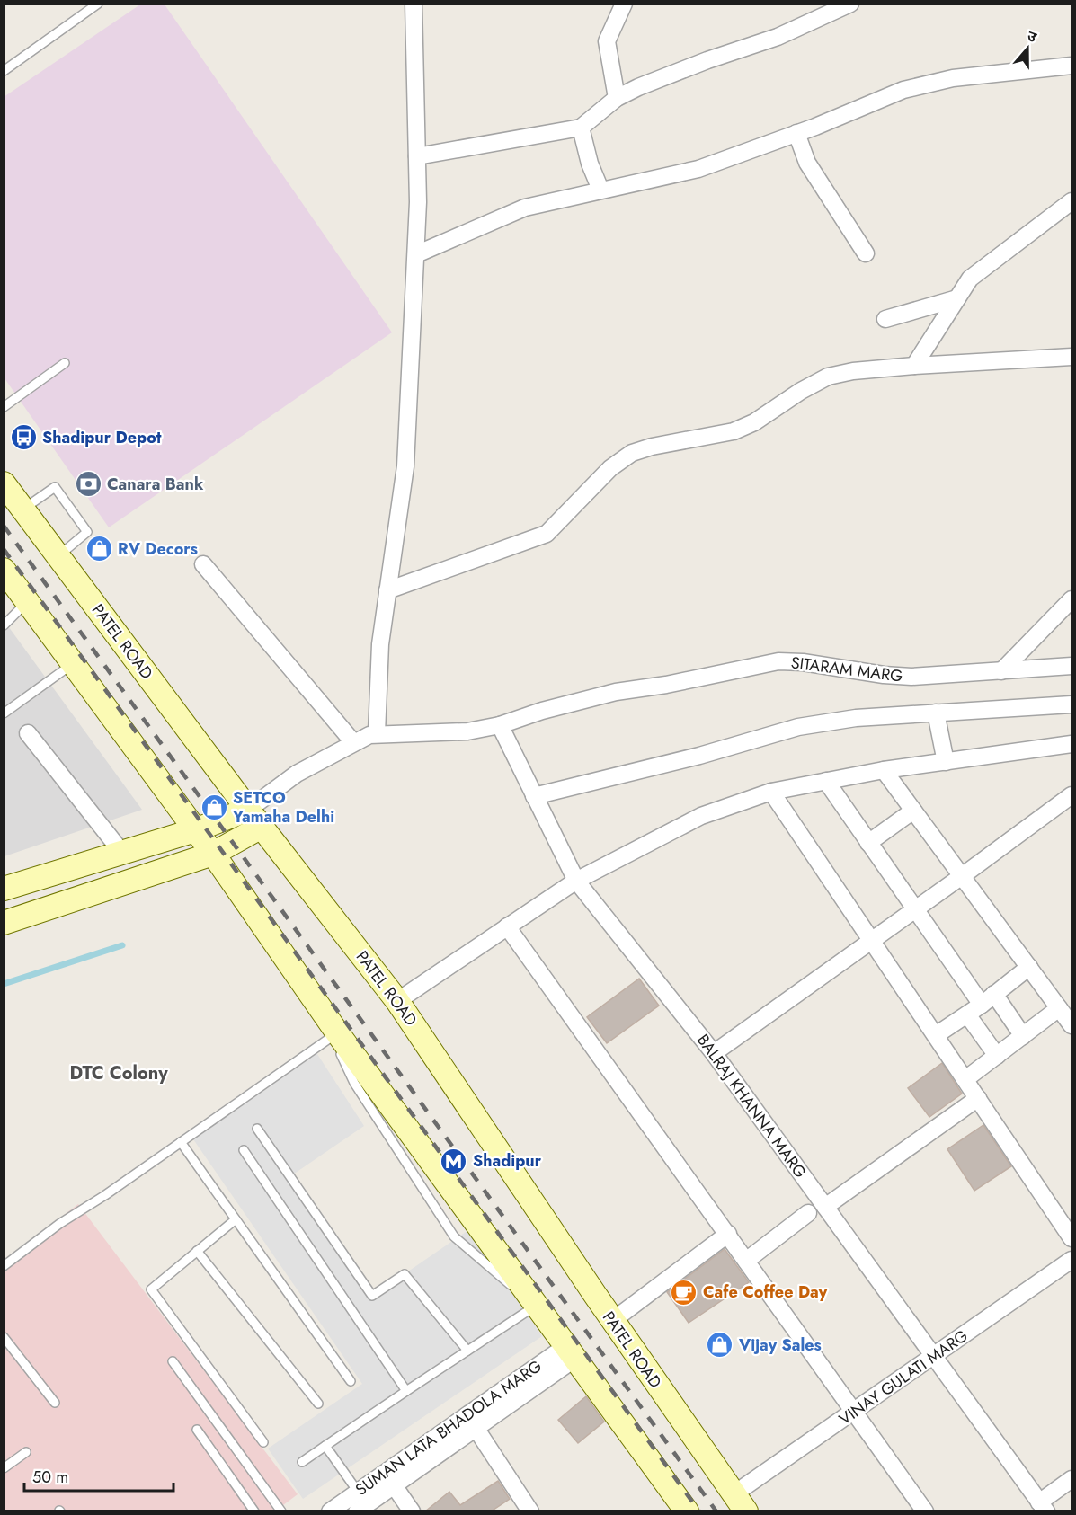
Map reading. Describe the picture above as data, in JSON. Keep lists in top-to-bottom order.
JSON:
{
  "streets": {
    "main road": ["PATEL ROAD"],
    "street": [
      "SITARAM MARG",
      "BALRAJ KHANNA MARG",
      "VINAY GULATI MARG",
      "SUMAN LATA BHADOLA MARG"
    ]
  },
  "crossings": [
    ["PATEL ROAD", "SITARAM MARG"],
    ["PATEL ROAD", "VINAY GULATI MARG"],
    ["SITARAM MARG", "BALRAJ KHANNA MARG"],
    ["BALRAJ KHANNA MARG", "VINAY GULATI MARG"]
  ],
  "districts": ["DTC Colony"],
  "places": {
    "bus stop": ["Shadipur Depot"],
    "bank": ["Canara Bank"],
    "shop": ["RV Decors", "SETCO Yamaha Delhi", "Vijay Sales"],
    "metro station": ["Shadipur"],
    "cafe": ["Cafe Coffee Day"]
  },
  "scale_bar": "50 m",
  "north": "top"
}
